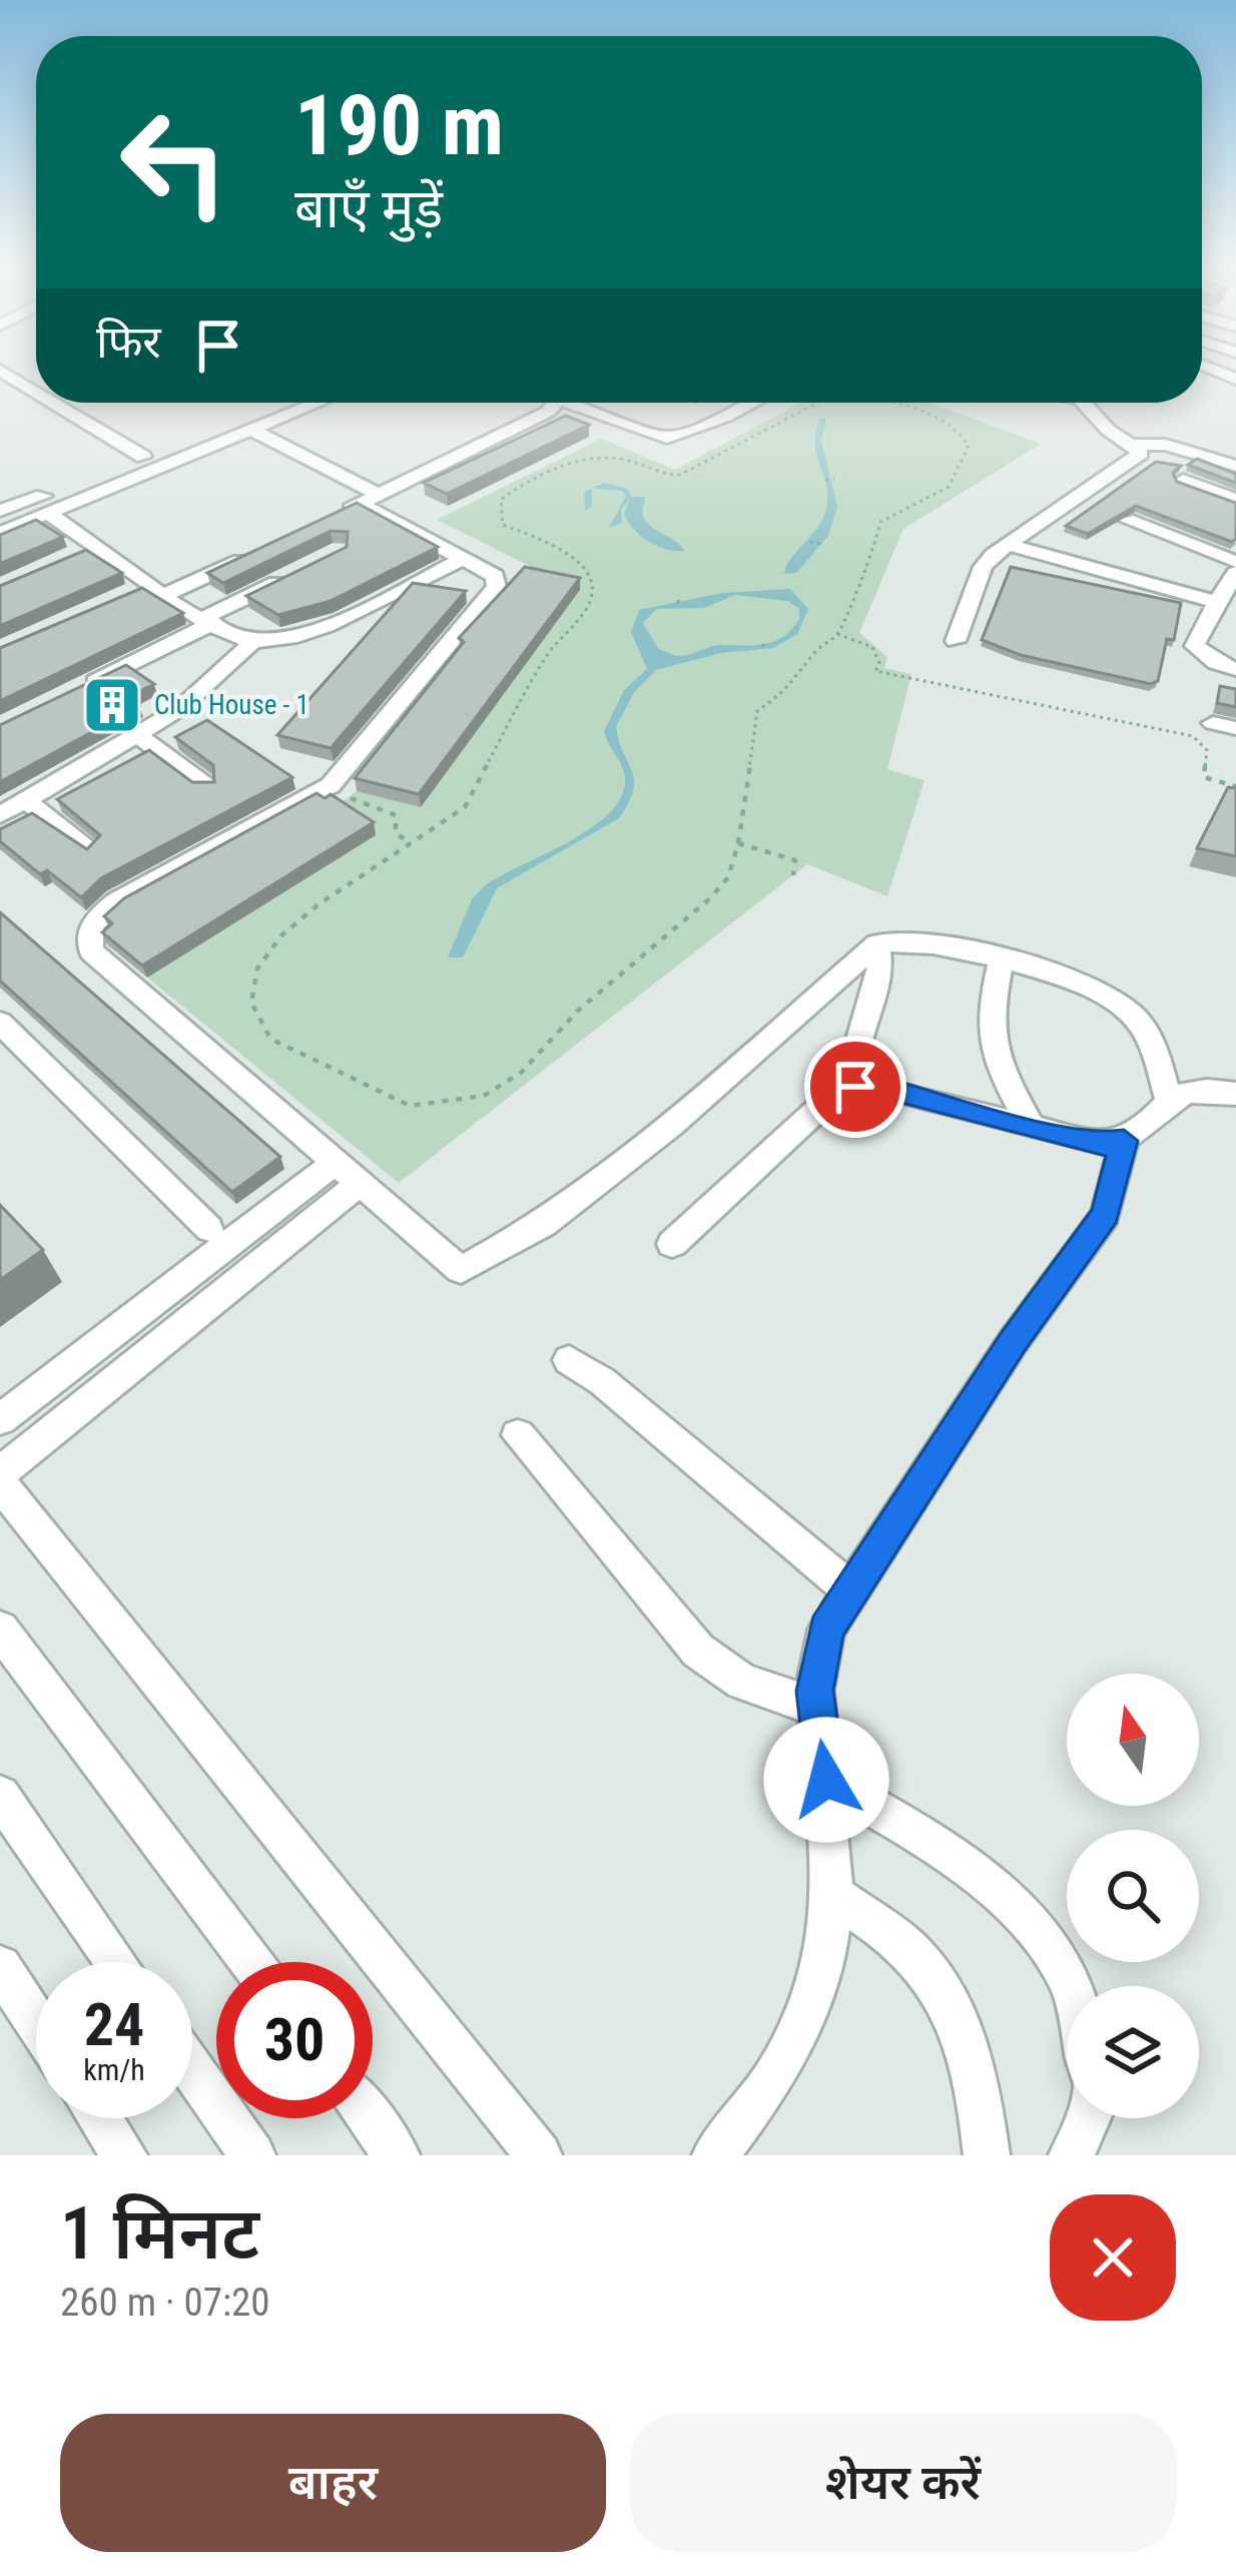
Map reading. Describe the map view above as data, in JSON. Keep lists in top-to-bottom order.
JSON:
{
  "places": {
    "building": ["Club House - 1"]
  },
  "north": "top",
  "page": {
    "turn": ["190 m", "बाएँ मुड़ें"],
    "then": "फिर",
    "speed": "24 km/h",
    "limit": "30",
    "heading": ["1 मिनट", "260 m · 07:20"],
    "buttons": ["बाहर", "शेयर करें"]
  }
}
